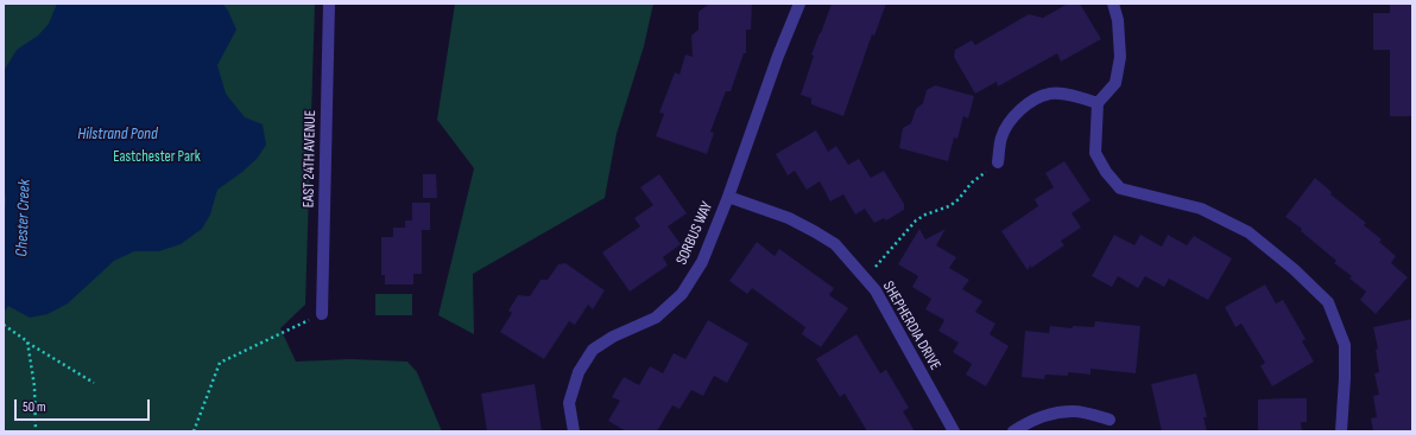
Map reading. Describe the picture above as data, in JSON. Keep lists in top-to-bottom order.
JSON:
{
  "streets": {
    "street": ["EAST 24TH AVENUE", "SORBUS WAY", "SHEPHERDIA DRIVE"]
  },
  "crossings": [
    ["SORBUS WAY", "SHEPHERDIA DRIVE"]
  ],
  "water": ["Hilstrand Pond", "Chester Creek"],
  "parks": ["Eastchester Park"],
  "scale_bar": "50 m"
}
